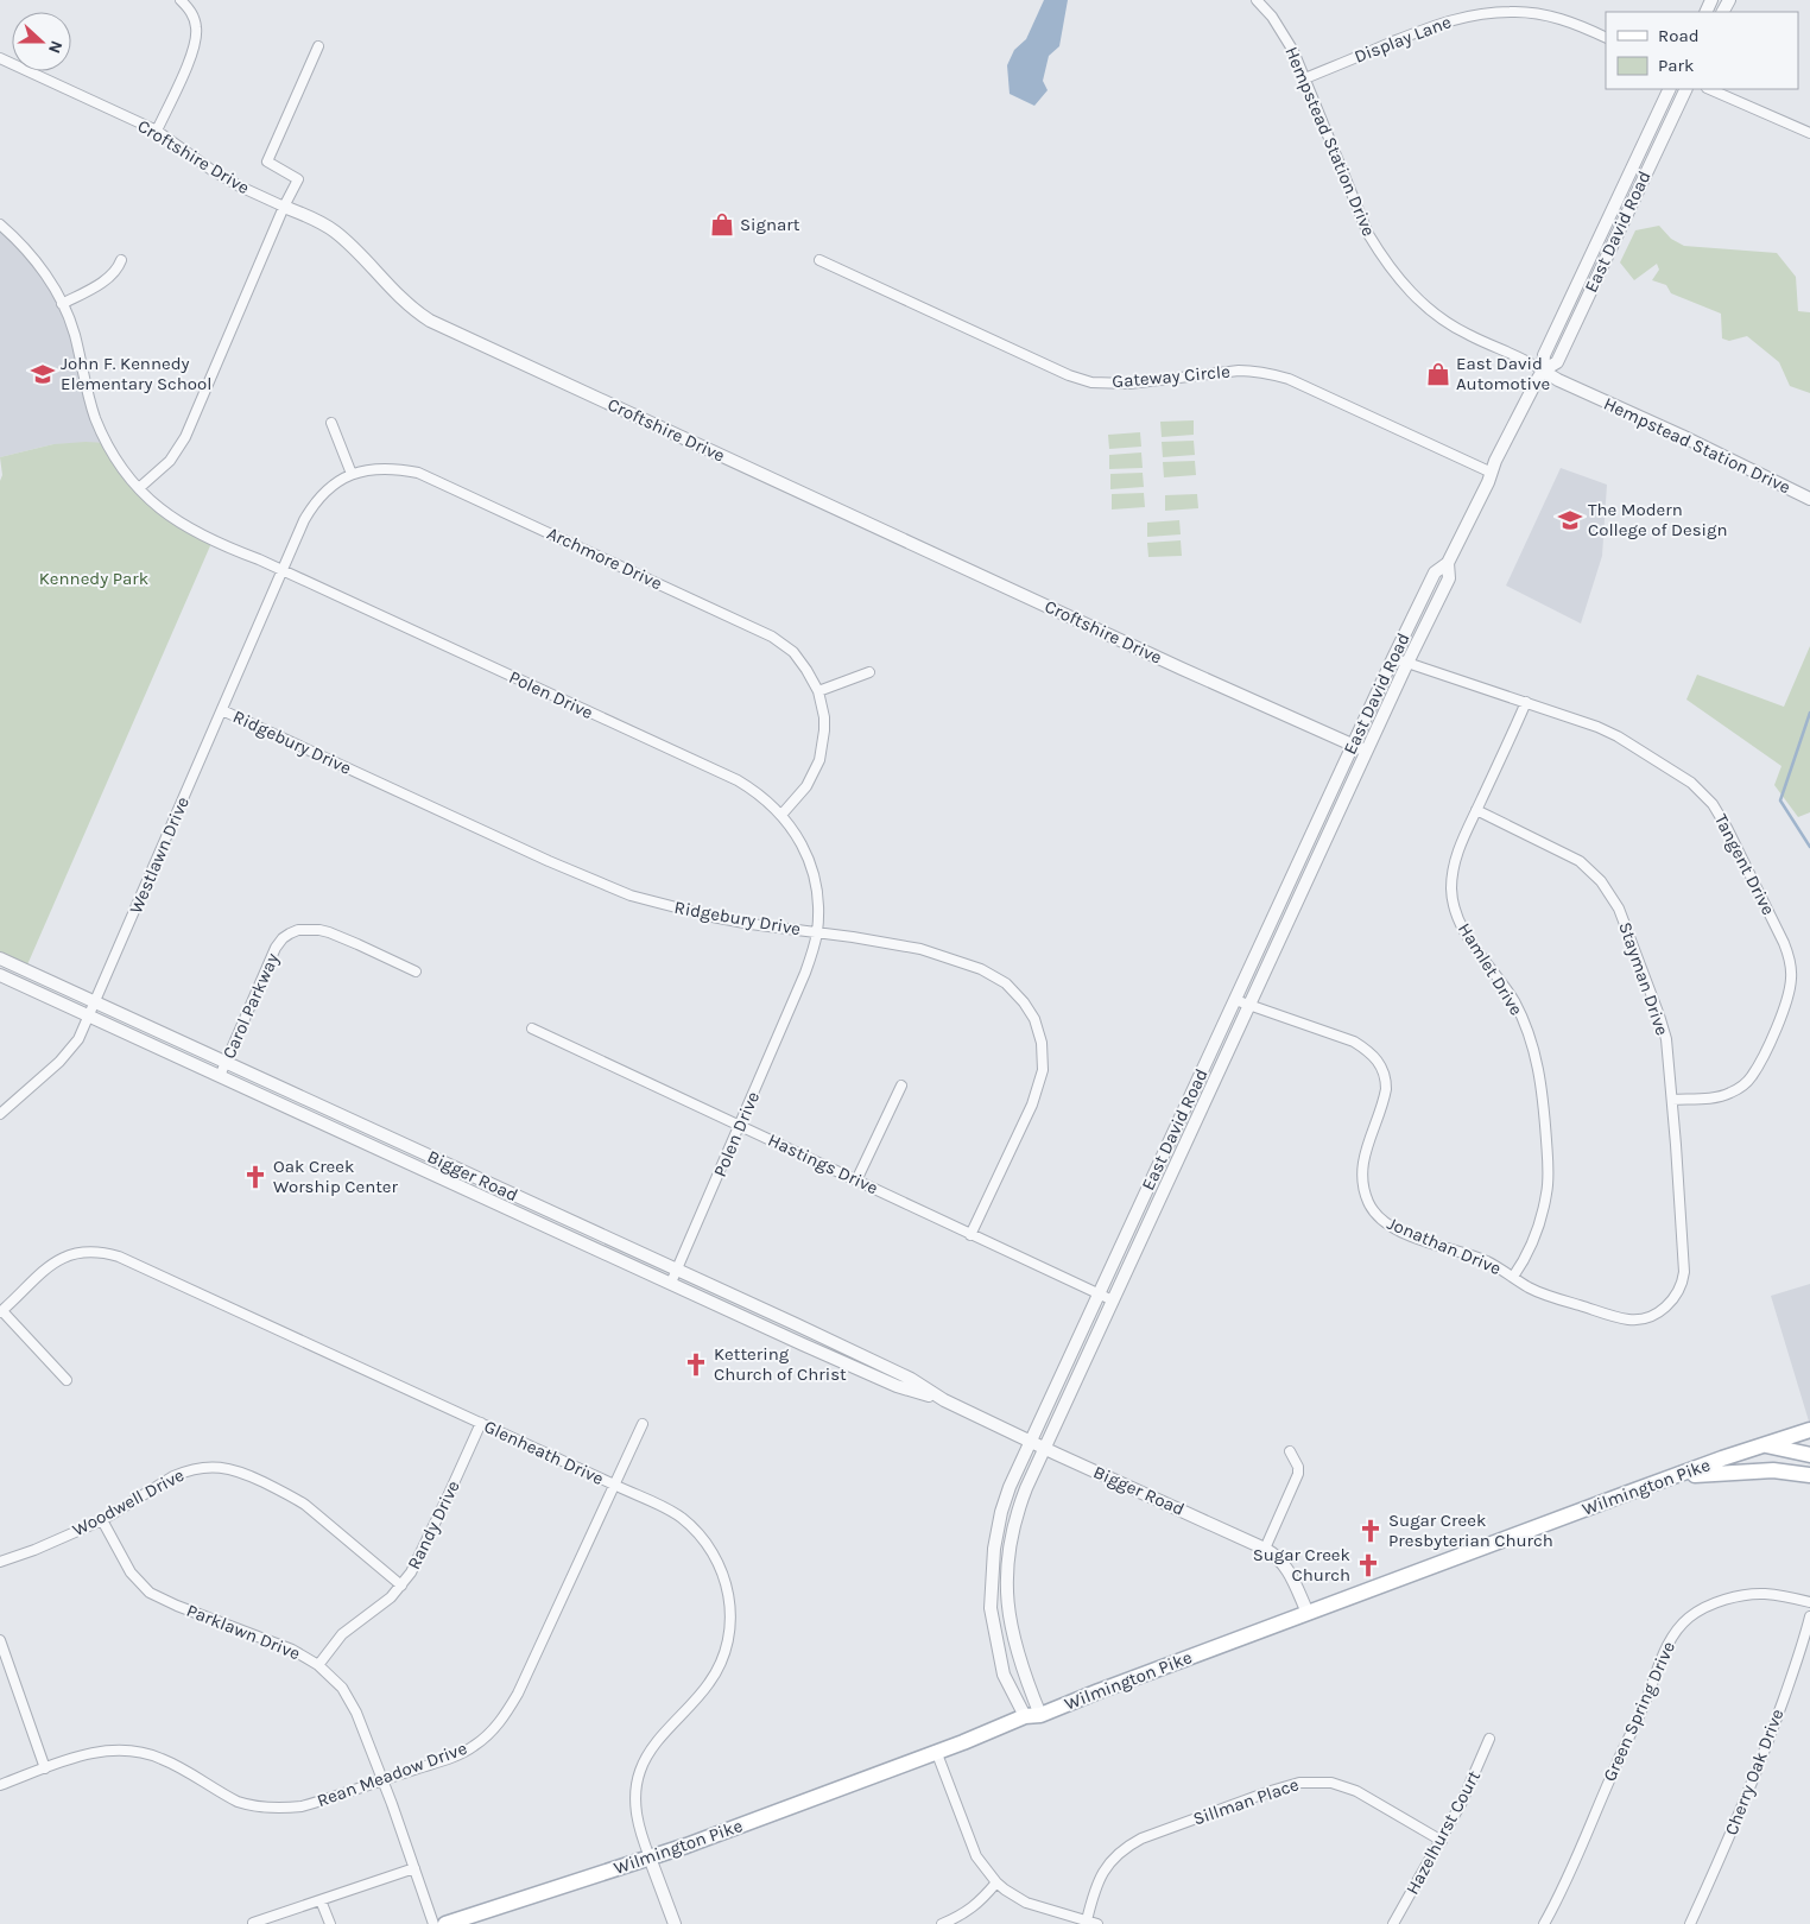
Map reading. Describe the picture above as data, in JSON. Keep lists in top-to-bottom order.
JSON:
{
  "streets": {
    "main road": ["Wilmington Pike"],
    "street": [
      "Display Lane",
      "Hempstead Station Drive",
      "Croftshire Drive",
      "East David Road",
      "Gateway Circle",
      "Archmore Drive",
      "Polen Drive",
      "Ridgebury Drive",
      "Westlawn Drive",
      "Tangent Drive",
      "Hamlet Drive",
      "Stayman Drive",
      "Carol Parkway",
      "Hastings Drive",
      "Bigger Road",
      "Jonathan Drive",
      "Glenheath Drive",
      "Woodwell Drive",
      "Randy Drive",
      "Parklawn Drive",
      "Green Spring Drive",
      "Cherry Oak Drive",
      "Rean Meadow Drive",
      "Sillman Place",
      "Hazelhurst Court"
    ]
  },
  "crossings": [
    ["Display Lane", "Hempstead Station Drive"],
    ["Hempstead Station Drive", "East David Road"],
    ["Croftshire Drive", "East David Road"],
    ["East David Road", "Gateway Circle"],
    ["East David Road", "Tangent Drive"],
    ["East David Road", "Hastings Drive"],
    ["East David Road", "Bigger Road"],
    ["East David Road", "Jonathan Drive"],
    ["East David Road", "Wilmington Pike"],
    ["Archmore Drive", "Polen Drive"],
    ["Archmore Drive", "Westlawn Drive"],
    ["Polen Drive", "Ridgebury Drive"],
    ["Polen Drive", "Westlawn Drive"],
    ["Polen Drive", "Hastings Drive"],
    ["Polen Drive", "Bigger Road"],
    ["Ridgebury Drive", "Westlawn Drive"],
    ["Ridgebury Drive", "Hastings Drive"],
    ["Westlawn Drive", "Bigger Road"],
    ["Tangent Drive", "Hamlet Drive"],
    ["Tangent Drive", "Stayman Drive"],
    ["Hamlet Drive", "Stayman Drive"],
    ["Hamlet Drive", "Jonathan Drive"],
    ["Stayman Drive", "Jonathan Drive"],
    ["Carol Parkway", "Bigger Road"],
    ["Bigger Road", "Wilmington Pike"],
    ["Glenheath Drive", "Wilmington Pike"],
    ["Glenheath Drive", "Randy Drive"],
    ["Glenheath Drive", "Rean Meadow Drive"],
    ["Woodwell Drive", "Randy Drive"],
    ["Woodwell Drive", "Parklawn Drive"],
    ["Randy Drive", "Parklawn Drive"],
    ["Parklawn Drive", "Rean Meadow Drive"],
    ["Sillman Place", "Hazelhurst Court"]
  ],
  "parks": ["Kennedy Park"],
  "places": {
    "shop": ["Signart", "East David Automotive"],
    "school or university": ["John F. Kennedy Elementary School", "The Modern College of Design"],
    "church": [
      "Oak Creek Worship Center",
      "Kettering Church of Christ",
      "Sugar Creek Presbyterian Church",
      "Sugar Creek Church"
    ]
  },
  "legend": ["Road", "Park"],
  "north": "right"
}
